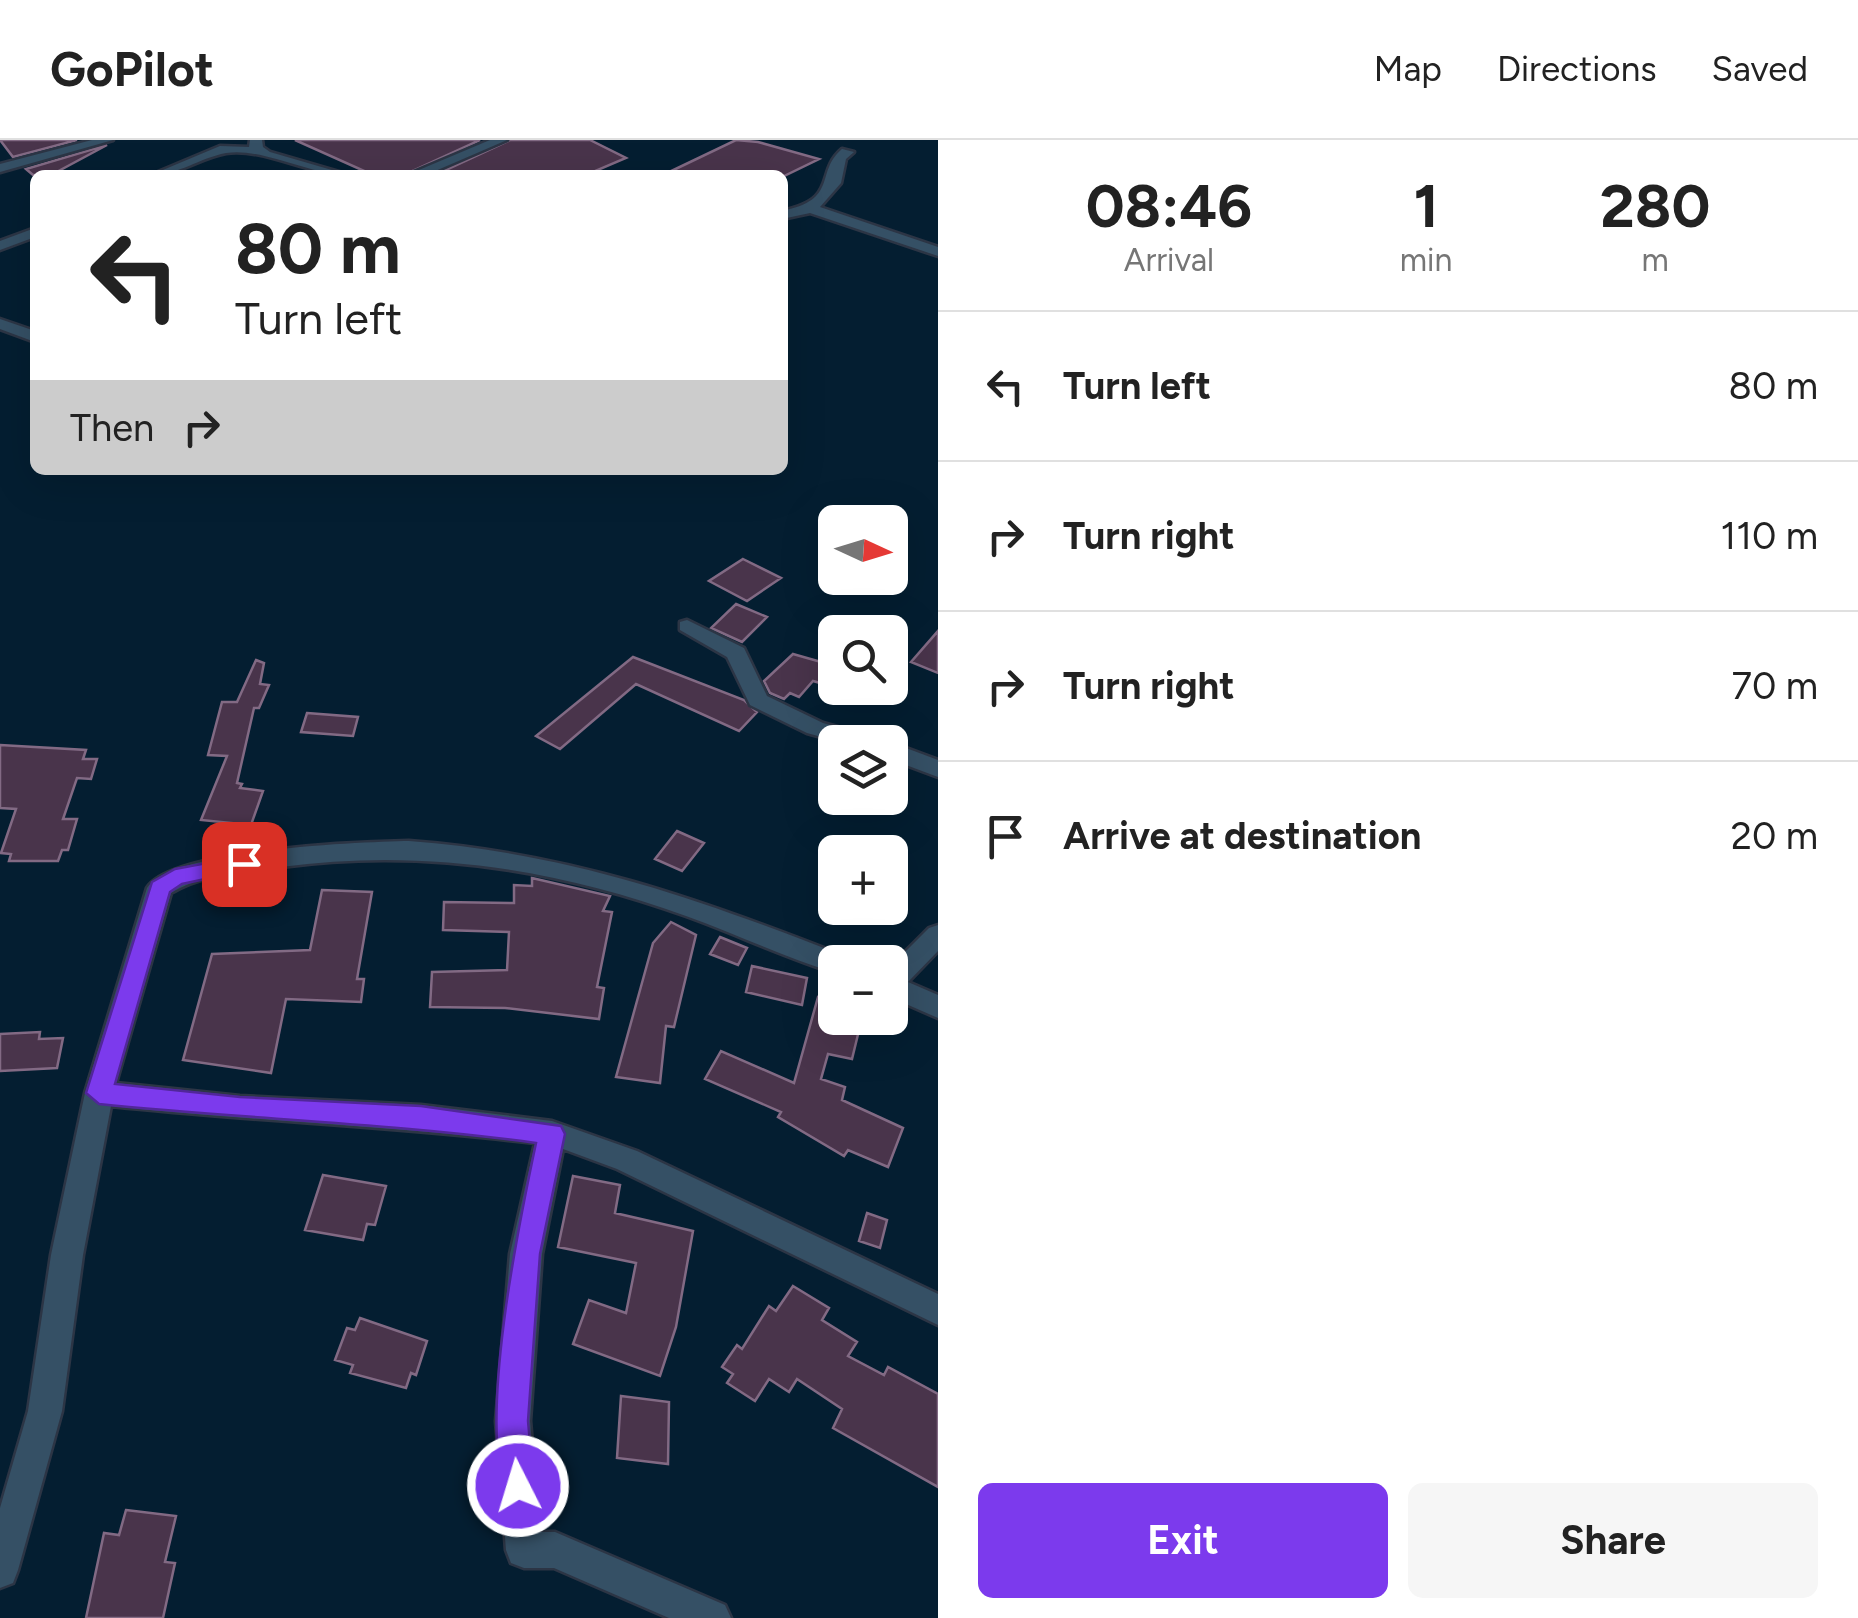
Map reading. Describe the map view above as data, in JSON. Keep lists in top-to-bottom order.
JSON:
{
  "north": "right",
  "page": {
    "header": "GoPilot",
    "nav": ["Map", "Directions", "Saved"],
    "eta": [
      "08:46",
      "Arrival",
      "1",
      "min",
      "280",
      "m"
    ],
    "turn": ["80 m", "Turn left"],
    "list": [
      {
        "name": "Turn left",
        "value": "80 m"
      },
      {
        "name": "Turn right",
        "value": "110 m"
      },
      {
        "name": "Turn right",
        "value": "70 m"
      },
      {
        "name": "Arrive at destination",
        "value": "20 m"
      }
    ],
    "then": "Then",
    "map_buttons": ["+", "−"],
    "buttons": ["Exit", "Share"]
  }
}
